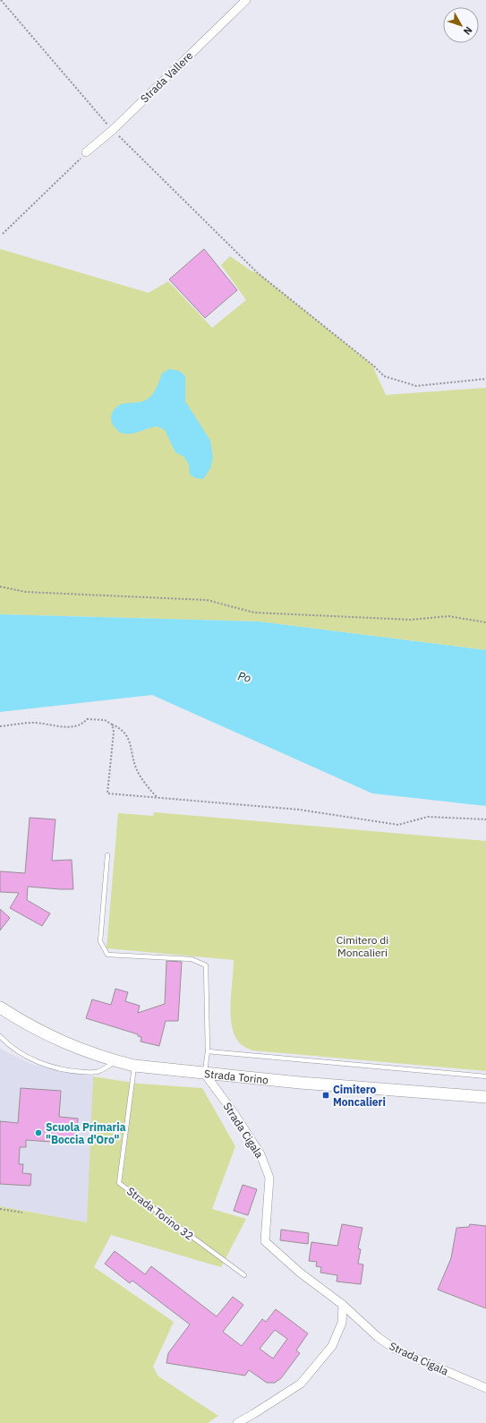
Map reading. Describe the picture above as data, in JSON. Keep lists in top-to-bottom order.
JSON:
{
  "streets": {
    "main road": ["Strada Torino"],
    "street": ["Strada Vallere", "Strada Cigala"],
    "lane": ["Strada Torino 32"]
  },
  "crossings": [
    ["Strada Torino", "Strada Cigala"],
    ["Strada Torino", "Strada Torino 32"]
  ],
  "water": ["Po"],
  "parks": ["Cimitero di Moncalieri"],
  "places": {
    "transit": ["Cimitero Moncalieri"],
    "other": ["Scuola Primaria \"Boccia d'Oro\""]
  },
  "north": "bottom right"
}
